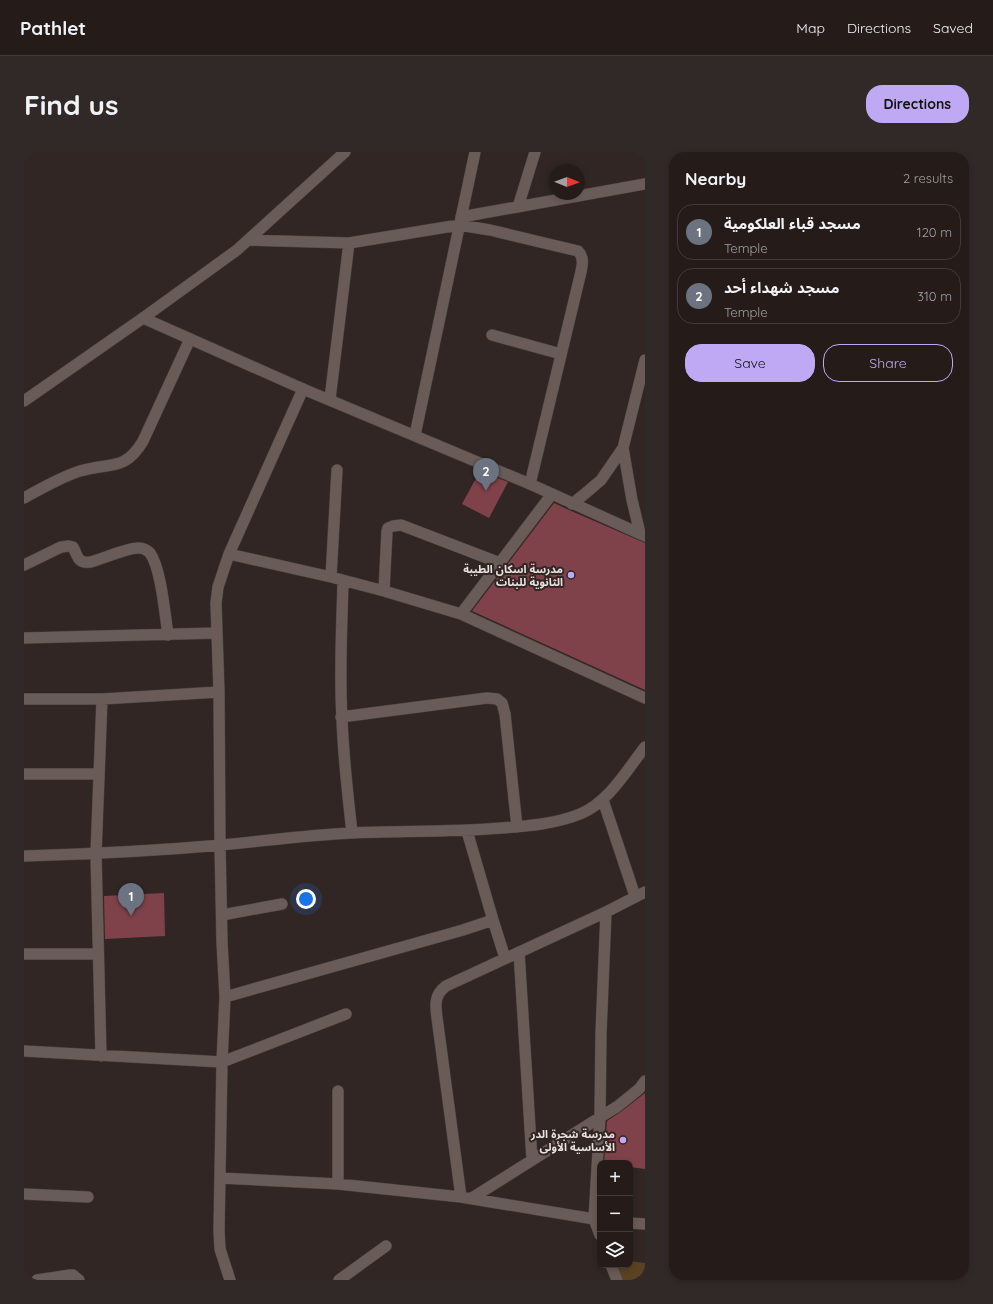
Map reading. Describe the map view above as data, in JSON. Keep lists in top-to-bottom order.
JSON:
{
  "places": ["مدرسة اسكان الطيبة الثانوية للبنات", "مدرسة شجرة الدر الأساسية الأولى"],
  "north": "right",
  "page": {
    "header": "Pathlet",
    "nav": ["Map", "Directions", "Saved"],
    "buttons": [
      "Directions",
      ["Save", "Share"]
    ],
    "title": "Find us",
    "heading": ["Nearby", "2 results"],
    "list": [
      {
        "mark": "1",
        "name": "مسجد قباء العلكومية",
        "note": "Temple",
        "value": "120 m"
      },
      {
        "mark": "2",
        "name": "مسجد شهداء أحد",
        "note": "Temple",
        "value": "310 m"
      }
    ],
    "pins": ["2", "1"],
    "map_buttons": ["+", "−"]
  }
}
